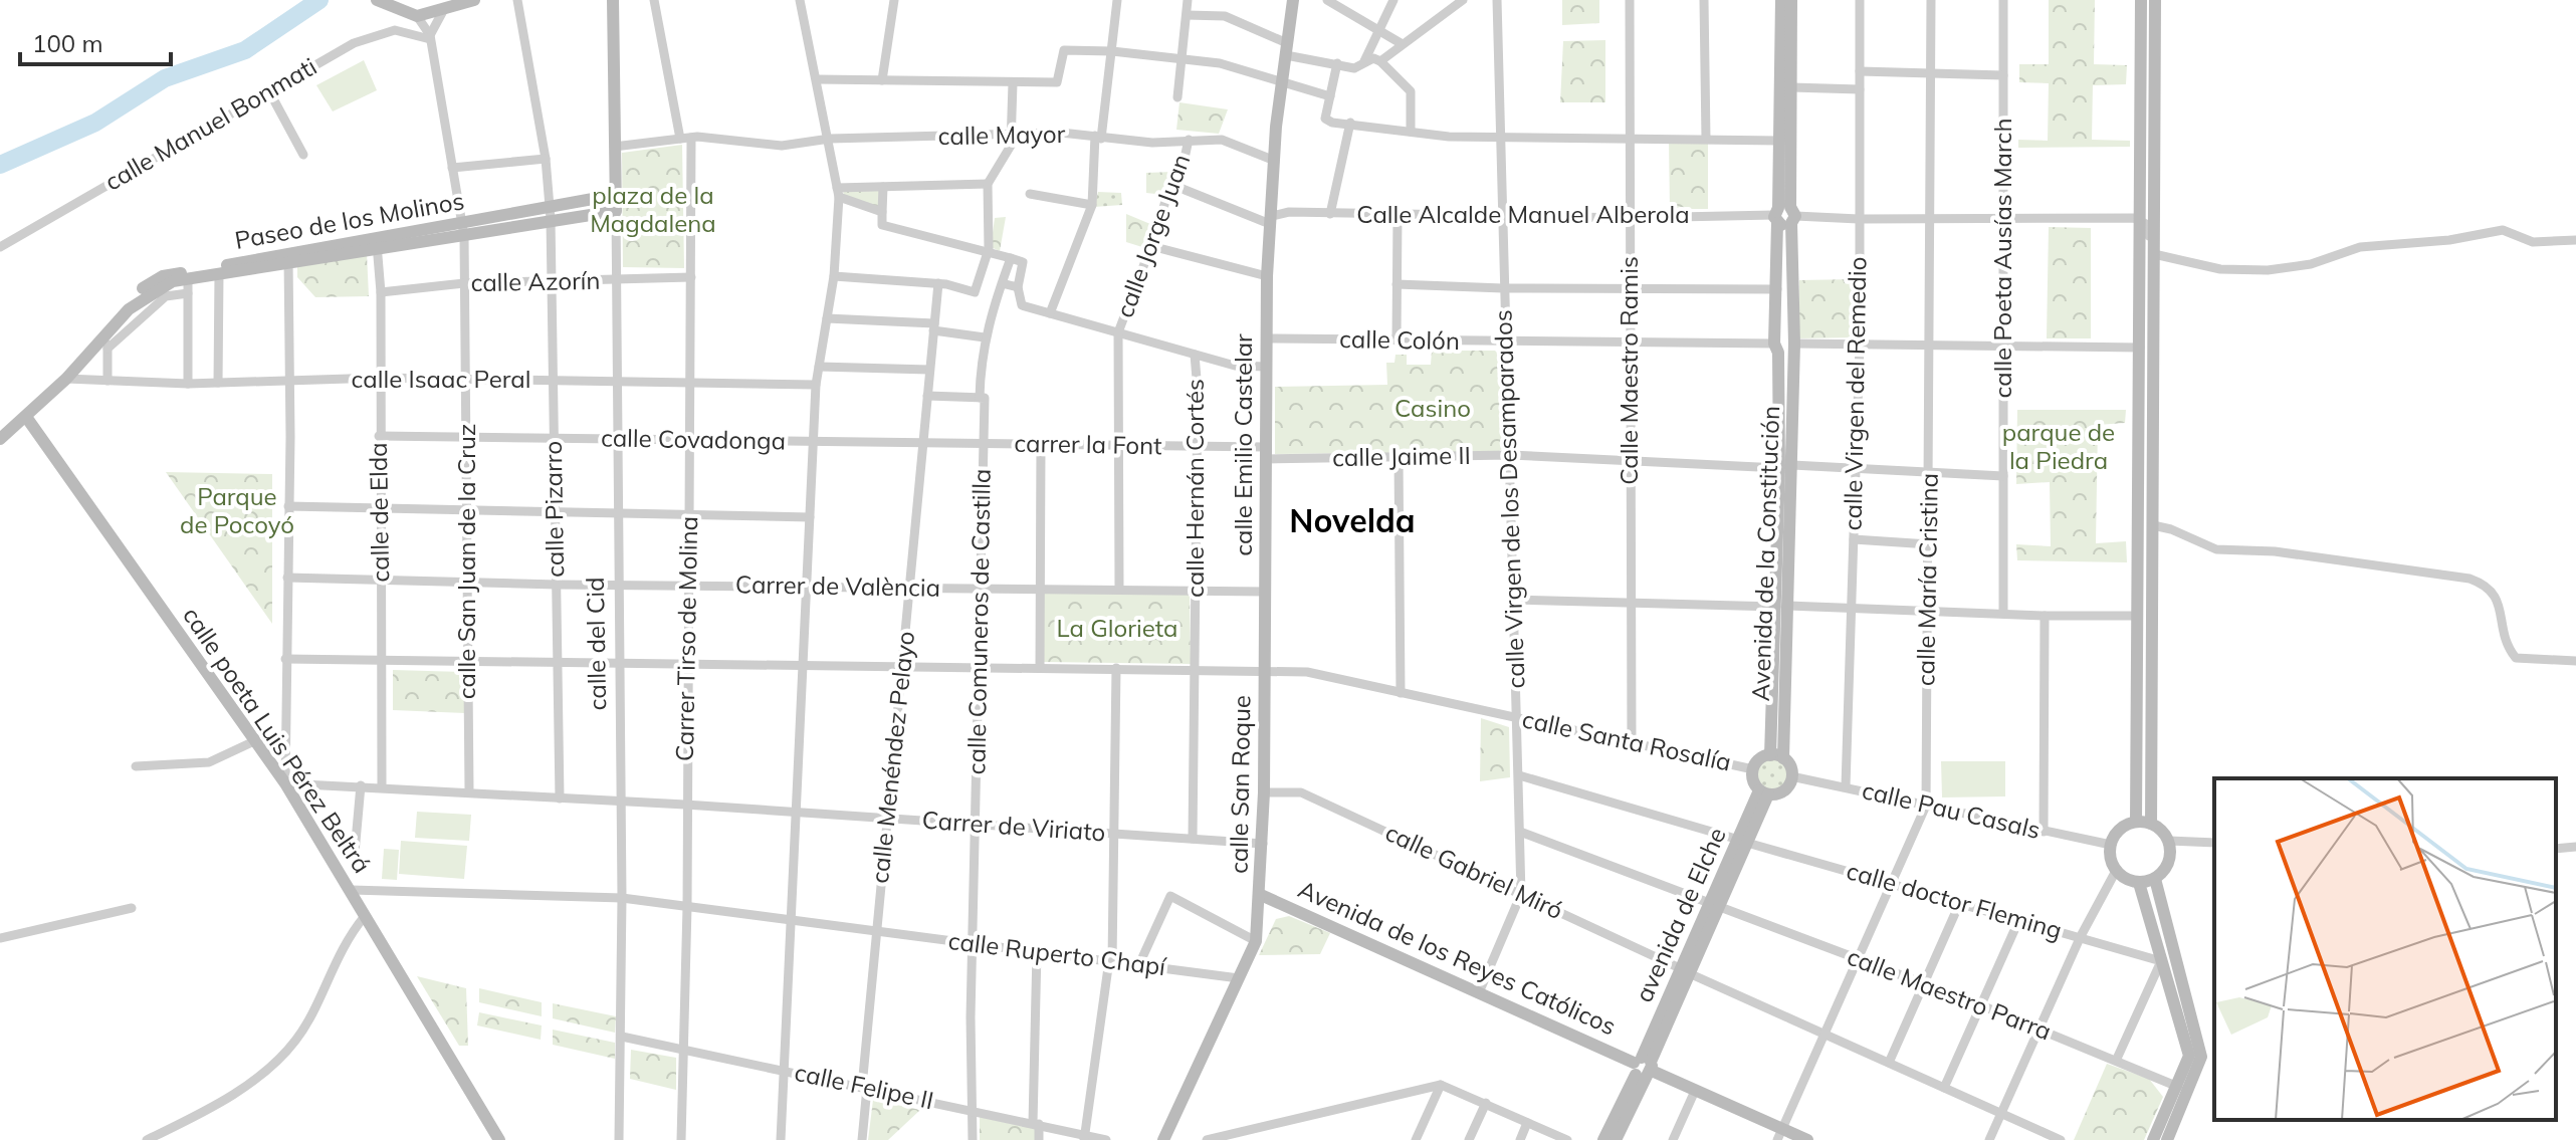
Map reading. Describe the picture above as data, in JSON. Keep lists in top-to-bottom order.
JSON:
{
  "streets": {
    "street": [
      "calle Manuel Bonmati",
      "calle Mayor",
      "Calle Alcalde Manuel Alberola",
      "Paseo de los Molinos",
      "calle Jorge Juan",
      "calle Poeta Ausías March",
      "calle Azorín",
      "calle Colón",
      "Calle Maestro Ramis",
      "calle Isaac Peral",
      "calle Virgen del Remedio",
      "calle Covadonga",
      "carrer la Font",
      "calle Emilio Castelar",
      "calle Jaime II",
      "calle Hernán Cortés",
      "calle Virgen de los Desamparados",
      "calle Pizarro",
      "calle de Elda",
      "Avenida de la Constitución",
      "calle San Juan de la Cruz",
      "calle María Cristina",
      "Carrer de València",
      "calle Comuneros de Castilla",
      "Carrer Tirso de Molina",
      "calle del Cid",
      "calle poeta Luis Pérez Beltrá",
      "calle Santa Rosalía",
      "calle Menéndez Pelayo",
      "calle San Roque",
      "calle Pau Casals",
      "Carrer de Viriato",
      "calle Gabriel Miró",
      "calle doctor Fleming",
      "avenida de Elche",
      "calle Ruperto Chapí",
      "Avenida de los Reyes Católicos",
      "calle Maestro Parra",
      "calle Felipe II"
    ]
  },
  "crossings": [
    ["calle Manuel Bonmati", "calle San Juan de la Cruz"],
    ["calle Mayor", "calle Jorge Juan"],
    ["calle Mayor", "calle Emilio Castelar"],
    ["calle Mayor", "Carrer Tirso de Molina"],
    ["calle Mayor", "calle del Cid"],
    ["Calle Alcalde Manuel Alberola", "calle Poeta Ausías March"],
    ["Calle Alcalde Manuel Alberola", "Calle Maestro Ramis"],
    ["Calle Alcalde Manuel Alberola", "calle Virgen del Remedio"],
    ["Calle Alcalde Manuel Alberola", "calle Emilio Castelar"],
    ["Calle Alcalde Manuel Alberola", "calle Virgen de los Desamparados"],
    ["Calle Alcalde Manuel Alberola", "Avenida de la Constitución"],
    ["Calle Alcalde Manuel Alberola", "calle María Cristina"],
    ["Paseo de los Molinos", "calle Isaac Peral"],
    ["Paseo de los Molinos", "calle Pizarro"],
    ["Paseo de los Molinos", "calle de Elda"],
    ["Paseo de los Molinos", "calle San Juan de la Cruz"],
    ["Paseo de los Molinos", "calle del Cid"],
    ["Paseo de los Molinos", "calle poeta Luis Pérez Beltrá"],
    ["calle Azorín", "calle Pizarro"],
    ["calle Azorín", "calle de Elda"],
    ["calle Azorín", "calle San Juan de la Cruz"],
    ["calle Azorín", "Carrer Tirso de Molina"],
    ["calle Azorín", "calle del Cid"],
    ["calle Colón", "Calle Maestro Ramis"],
    ["calle Colón", "calle Emilio Castelar"],
    ["calle Colón", "calle Virgen de los Desamparados"],
    ["calle Colón", "Avenida de la Constitución"],
    ["Calle Maestro Ramis", "calle Jaime II"],
    ["Calle Maestro Ramis", "calle Santa Rosalía"],
    ["calle Isaac Peral", "calle Pizarro"],
    ["calle Isaac Peral", "calle de Elda"],
    ["calle Isaac Peral", "calle San Juan de la Cruz"],
    ["calle Isaac Peral", "Carrer Tirso de Molina"],
    ["calle Isaac Peral", "calle del Cid"],
    ["calle Virgen del Remedio", "calle Pau Casals"],
    ["calle Covadonga", "carrer la Font"],
    ["calle Covadonga", "calle Pizarro"],
    ["calle Covadonga", "calle de Elda"],
    ["calle Covadonga", "calle San Juan de la Cruz"],
    ["calle Covadonga", "Carrer Tirso de Molina"],
    ["calle Covadonga", "calle del Cid"],
    ["carrer la Font", "calle Emilio Castelar"],
    ["carrer la Font", "calle Jaime II"],
    ["carrer la Font", "calle Hernán Cortés"],
    ["carrer la Font", "calle Comuneros de Castilla"],
    ["carrer la Font", "calle Menéndez Pelayo"],
    ["calle Emilio Castelar", "calle Jaime II"],
    ["calle Emilio Castelar", "Carrer de València"],
    ["calle Emilio Castelar", "calle Santa Rosalía"],
    ["calle Emilio Castelar", "calle San Roque"],
    ["calle Jaime II", "calle Virgen de los Desamparados"],
    ["calle Jaime II", "Avenida de la Constitución"],
    ["calle Hernán Cortés", "Carrer de València"],
    ["calle Hernán Cortés", "calle Santa Rosalía"],
    ["calle Hernán Cortés", "Carrer de Viriato"],
    ["calle Virgen de los Desamparados", "calle Santa Rosalía"],
    ["calle Virgen de los Desamparados", "calle Gabriel Miró"],
    ["calle Virgen de los Desamparados", "calle doctor Fleming"],
    ["calle Virgen de los Desamparados", "Avenida de los Reyes Católicos"],
    ["calle Pizarro", "Carrer de València"],
    ["calle Pizarro", "Carrer de Viriato"],
    ["calle de Elda", "Carrer de València"],
    ["calle de Elda", "Carrer de Viriato"],
    ["Avenida de la Constitución", "calle Santa Rosalía"],
    ["Avenida de la Constitución", "calle Pau Casals"],
    ["Avenida de la Constitución", "avenida de Elche"],
    ["calle San Juan de la Cruz", "Carrer de València"],
    ["calle San Juan de la Cruz", "Carrer de Viriato"],
    ["calle María Cristina", "calle Pau Casals"],
    ["calle María Cristina", "calle Gabriel Miró"],
    ["calle María Cristina", "calle doctor Fleming"],
    ["calle María Cristina", "Avenida de los Reyes Católicos"],
    ["calle María Cristina", "calle Maestro Parra"],
    ["Carrer de València", "calle Comuneros de Castilla"],
    ["Carrer de València", "Carrer Tirso de Molina"],
    ["Carrer de València", "calle del Cid"],
    ["Carrer de València", "calle Menéndez Pelayo"],
    ["calle Comuneros de Castilla", "Carrer de Viriato"],
    ["calle Comuneros de Castilla", "calle Ruperto Chapí"],
    ["calle Comuneros de Castilla", "calle Felipe II"],
    ["Carrer Tirso de Molina", "Carrer de Viriato"],
    ["Carrer Tirso de Molina", "calle Ruperto Chapí"],
    ["Carrer Tirso de Molina", "calle Felipe II"],
    ["calle del Cid", "Carrer de Viriato"],
    ["calle del Cid", "calle Ruperto Chapí"],
    ["calle del Cid", "calle Felipe II"],
    ["calle poeta Luis Pérez Beltrá", "Carrer de Viriato"],
    ["calle poeta Luis Pérez Beltrá", "calle Ruperto Chapí"],
    ["calle Santa Rosalía", "calle San Roque"],
    ["calle Santa Rosalía", "calle Pau Casals"],
    ["calle Santa Rosalía", "avenida de Elche"],
    ["calle Menéndez Pelayo", "Carrer de Viriato"],
    ["calle Menéndez Pelayo", "calle Ruperto Chapí"],
    ["calle Menéndez Pelayo", "calle Felipe II"],
    ["calle San Roque", "Carrer de Viriato"],
    ["calle San Roque", "calle Gabriel Miró"],
    ["calle San Roque", "calle Ruperto Chapí"],
    ["calle San Roque", "Avenida de los Reyes Católicos"],
    ["calle Pau Casals", "avenida de Elche"],
    ["calle Gabriel Miró", "avenida de Elche"],
    ["calle doctor Fleming", "avenida de Elche"],
    ["avenida de Elche", "Avenida de los Reyes Católicos"],
    ["avenida de Elche", "calle Maestro Parra"]
  ],
  "districts": ["Novelda"],
  "parks": [
    "plaza de la Magdalena",
    "Casino",
    "parque de la Piedra",
    "Parque de Pocoyó",
    "La Glorieta"
  ],
  "scale_bar": "100 m"
}
